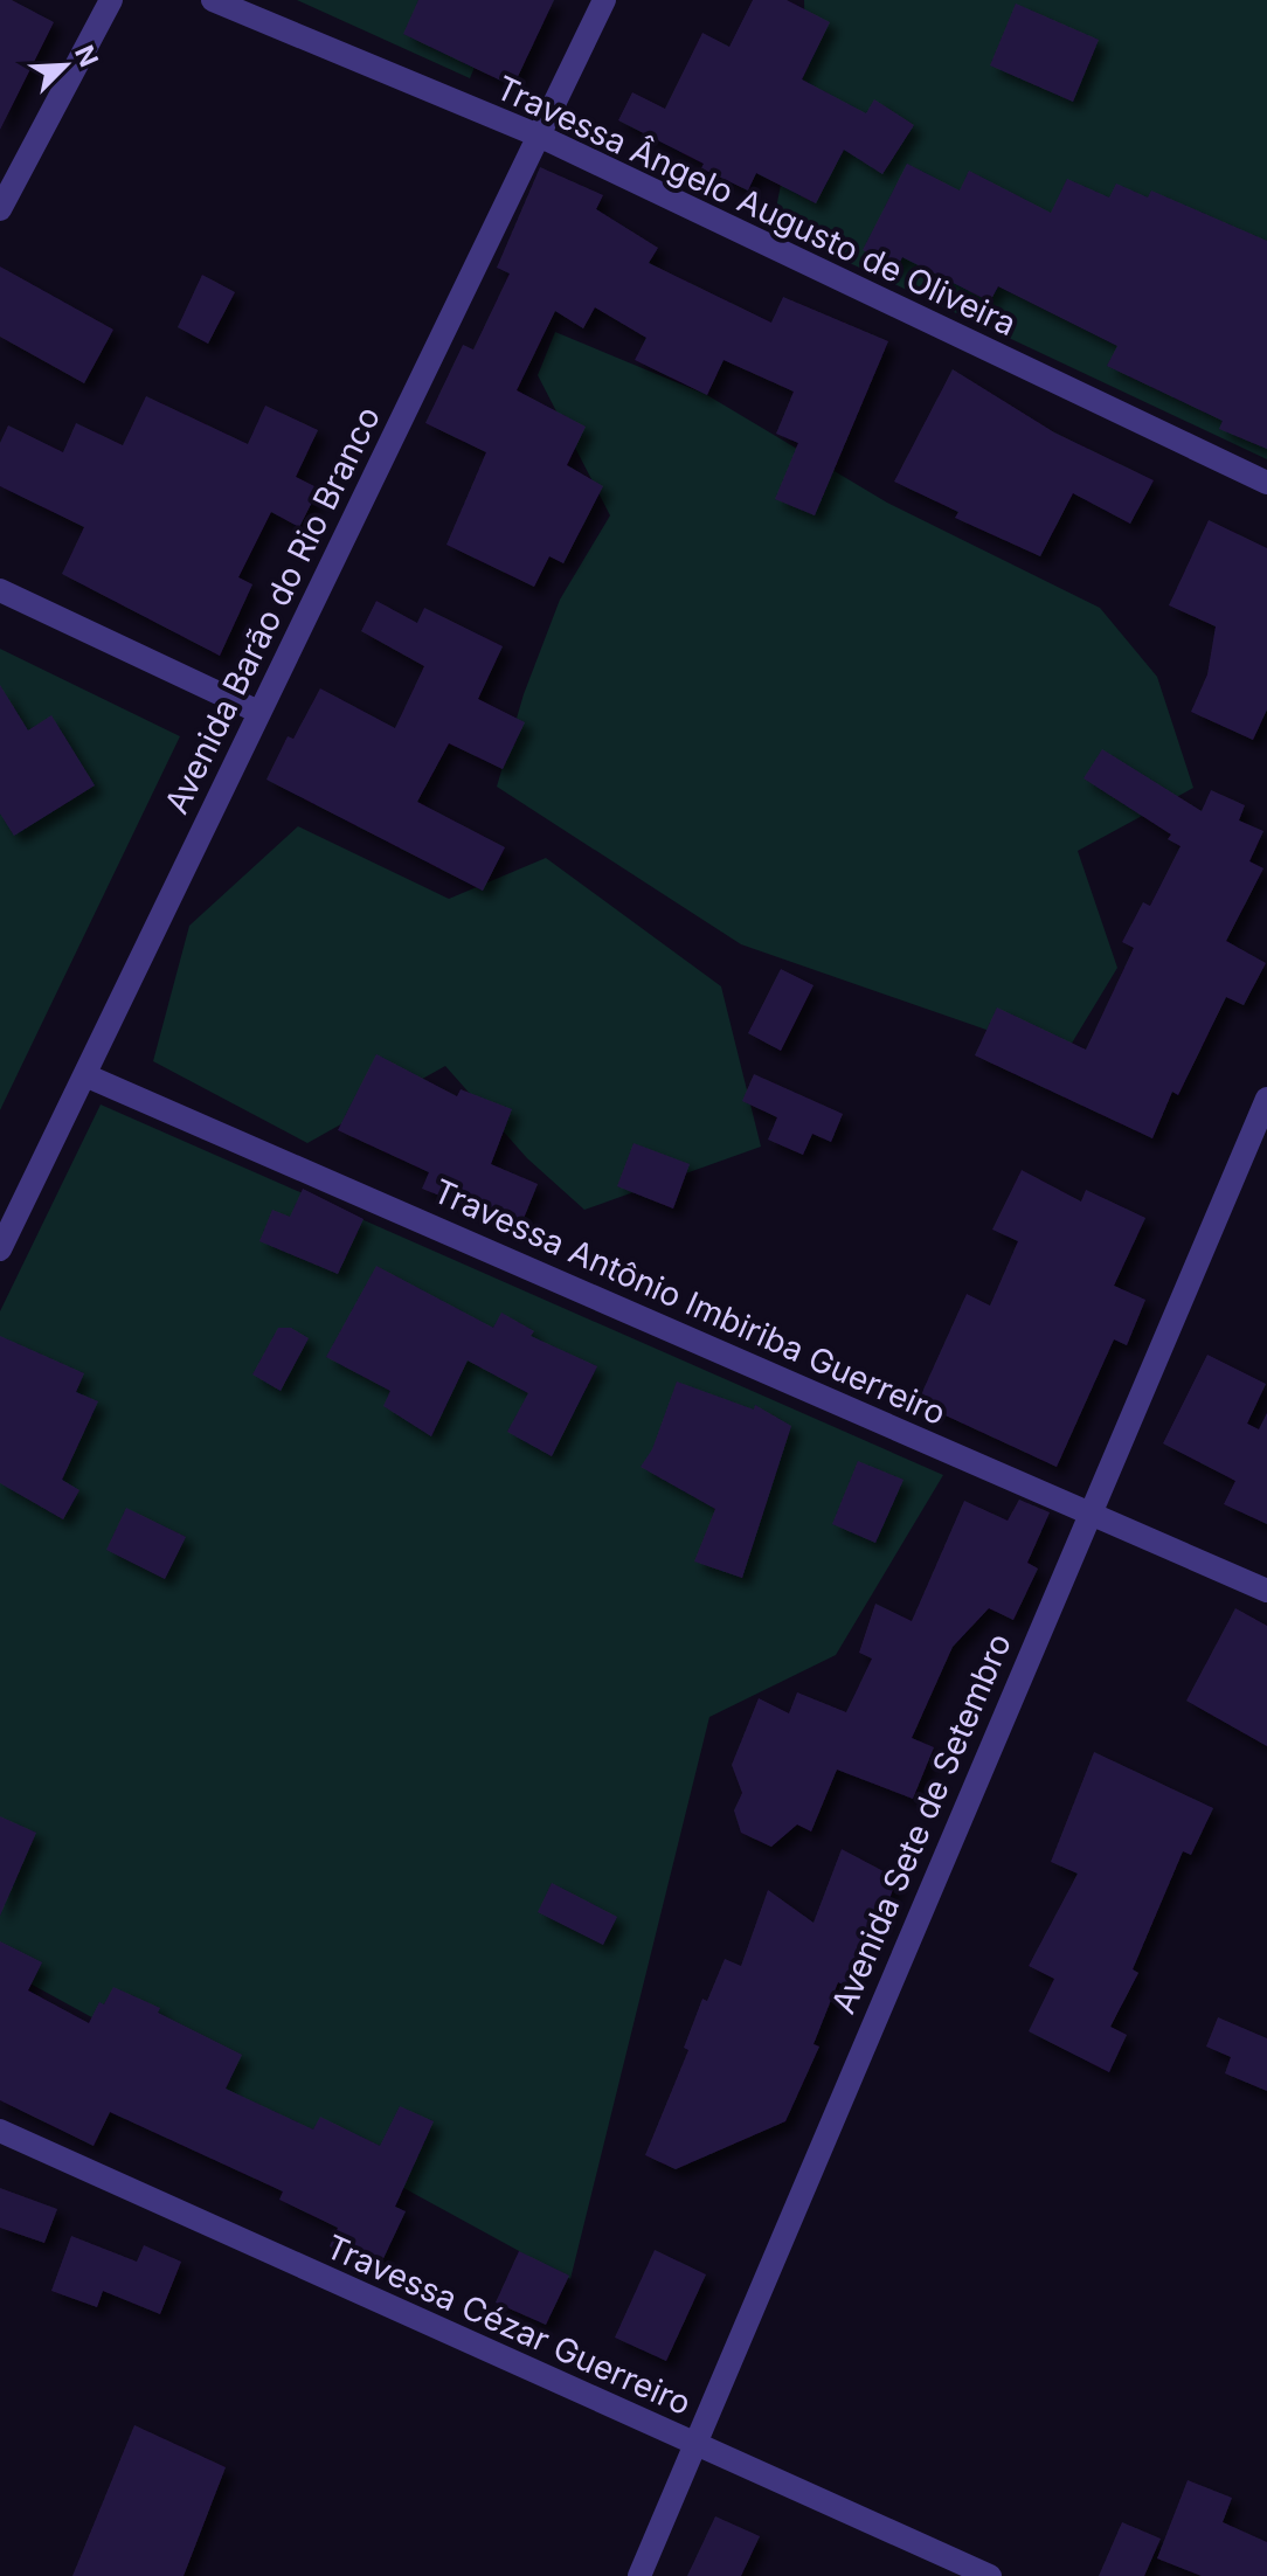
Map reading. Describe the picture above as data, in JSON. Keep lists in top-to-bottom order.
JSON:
{
  "streets": {
    "street": [
      "Travessa Ângelo Augusto de Oliveira",
      "Avenida Barão do Rio Branco",
      "Travessa Antônio Imbiriba Guerreiro",
      "Avenida Sete de Setembro",
      "Travessa Cézar Guerreiro"
    ]
  },
  "crossings": [
    ["Travessa Ângelo Augusto de Oliveira", "Avenida Barão do Rio Branco"],
    ["Avenida Barão do Rio Branco", "Travessa Antônio Imbiriba Guerreiro"],
    ["Travessa Antônio Imbiriba Guerreiro", "Avenida Sete de Setembro"],
    ["Avenida Sete de Setembro", "Travessa Cézar Guerreiro"]
  ],
  "north": "top right"
}
